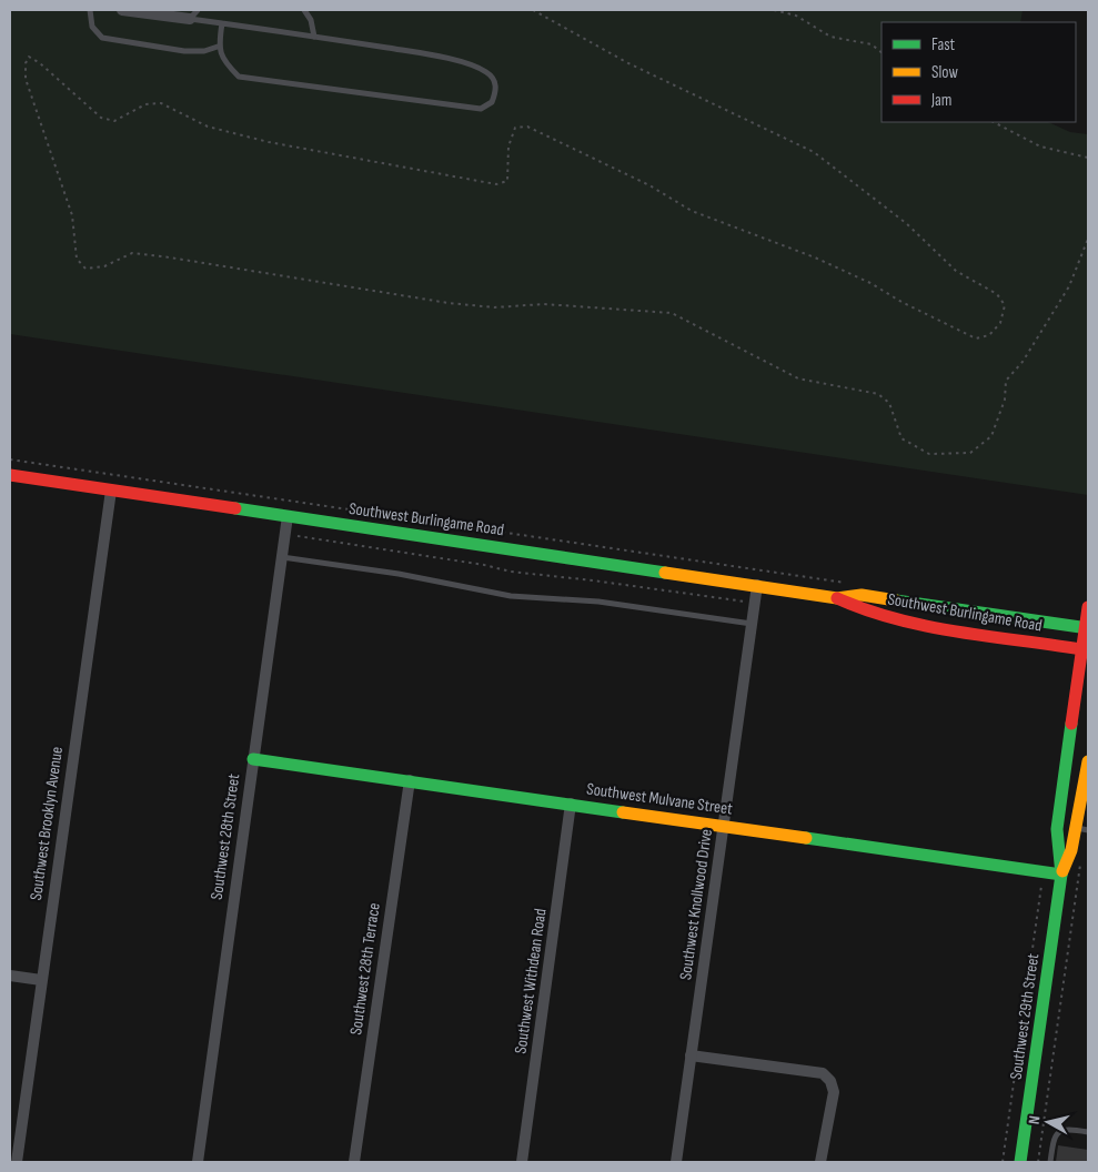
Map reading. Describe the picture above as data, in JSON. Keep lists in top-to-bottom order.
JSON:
{
  "streets": {
    "main road": ["Southwest Burlingame Road", "Southwest Mulvane Street", "Southwest 29th Street"],
    "street": [
      "Southwest Brooklyn Avenue",
      "Southwest 28th Street",
      "Southwest Knollwood Drive",
      "Southwest 28th Terrace",
      "Southwest Withdean Road"
    ]
  },
  "crossings": [
    ["Southwest Burlingame Road", "Southwest Brooklyn Avenue"],
    ["Southwest Burlingame Road", "Southwest 28th Street"],
    ["Southwest Burlingame Road", "Southwest Knollwood Drive"],
    ["Southwest Burlingame Road", "Southwest 29th Street"],
    ["Southwest Mulvane Street", "Southwest 28th Street"],
    ["Southwest Mulvane Street", "Southwest Knollwood Drive"],
    ["Southwest Mulvane Street", "Southwest 28th Terrace"],
    ["Southwest Mulvane Street", "Southwest Withdean Road"],
    ["Southwest Mulvane Street", "Southwest 29th Street"]
  ],
  "legend": ["Fast", "Slow", "Jam"],
  "north": "left"
}
